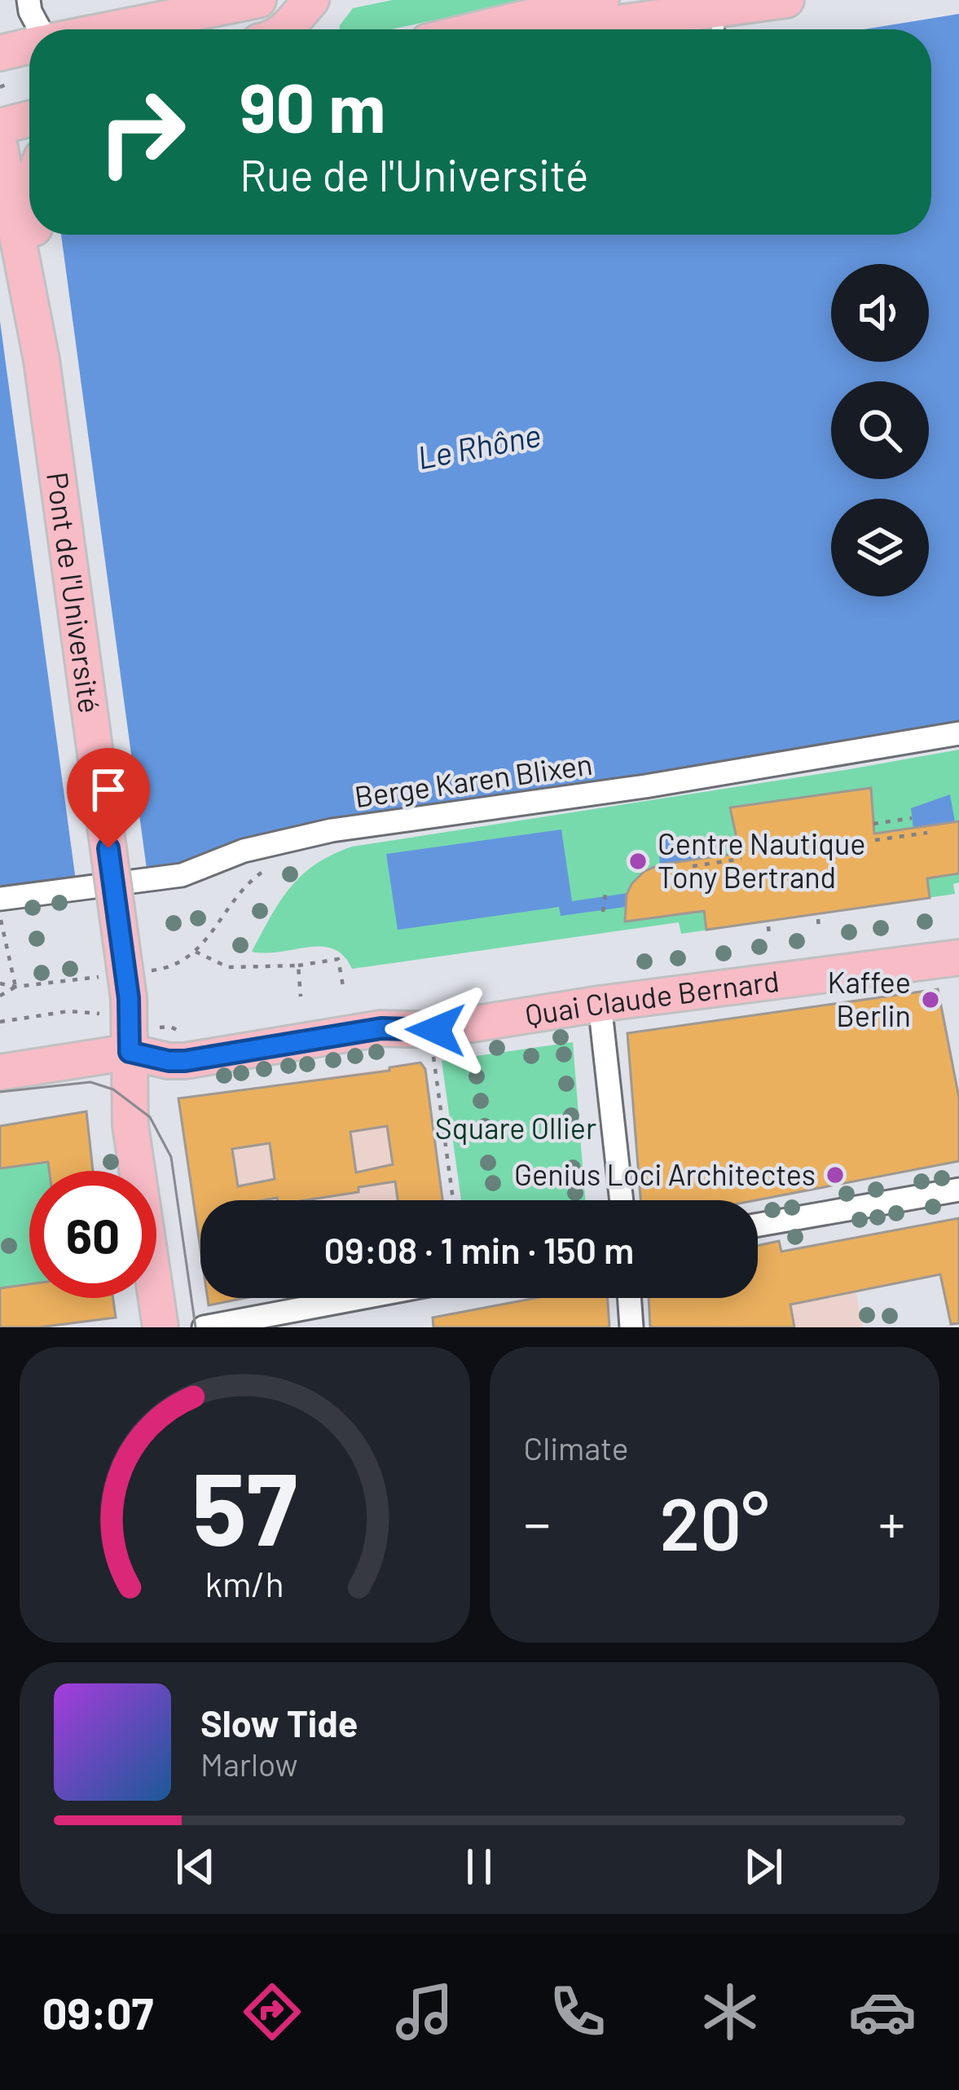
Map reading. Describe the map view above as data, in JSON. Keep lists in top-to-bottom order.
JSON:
{
  "streets": {
    "main road": ["Pont de l'Université", "Quai Claude Bernard"],
    "street": ["Berge Karen Blixen"]
  },
  "crossings": [
    ["Pont de l'Université", "Quai Claude Bernard"]
  ],
  "water": ["Le Rhône"],
  "parks": ["Square Ollier"],
  "places": ["Centre Nautique Tony Bertrand", "Kaffee Berlin", "Genius Loci Architectes"],
  "page": {
    "turn": ["90 m", "Rue de l'Université"],
    "limit": "60",
    "trip": "09:08 · 1 min · 150 m",
    "tile": "Climate",
    "heat": ["−", "20°", "+"],
    "song": ["Slow Tide", "Marlow"],
    "tabs": "09:07",
    "gauge": ["57", "km/h"]
  }
}
